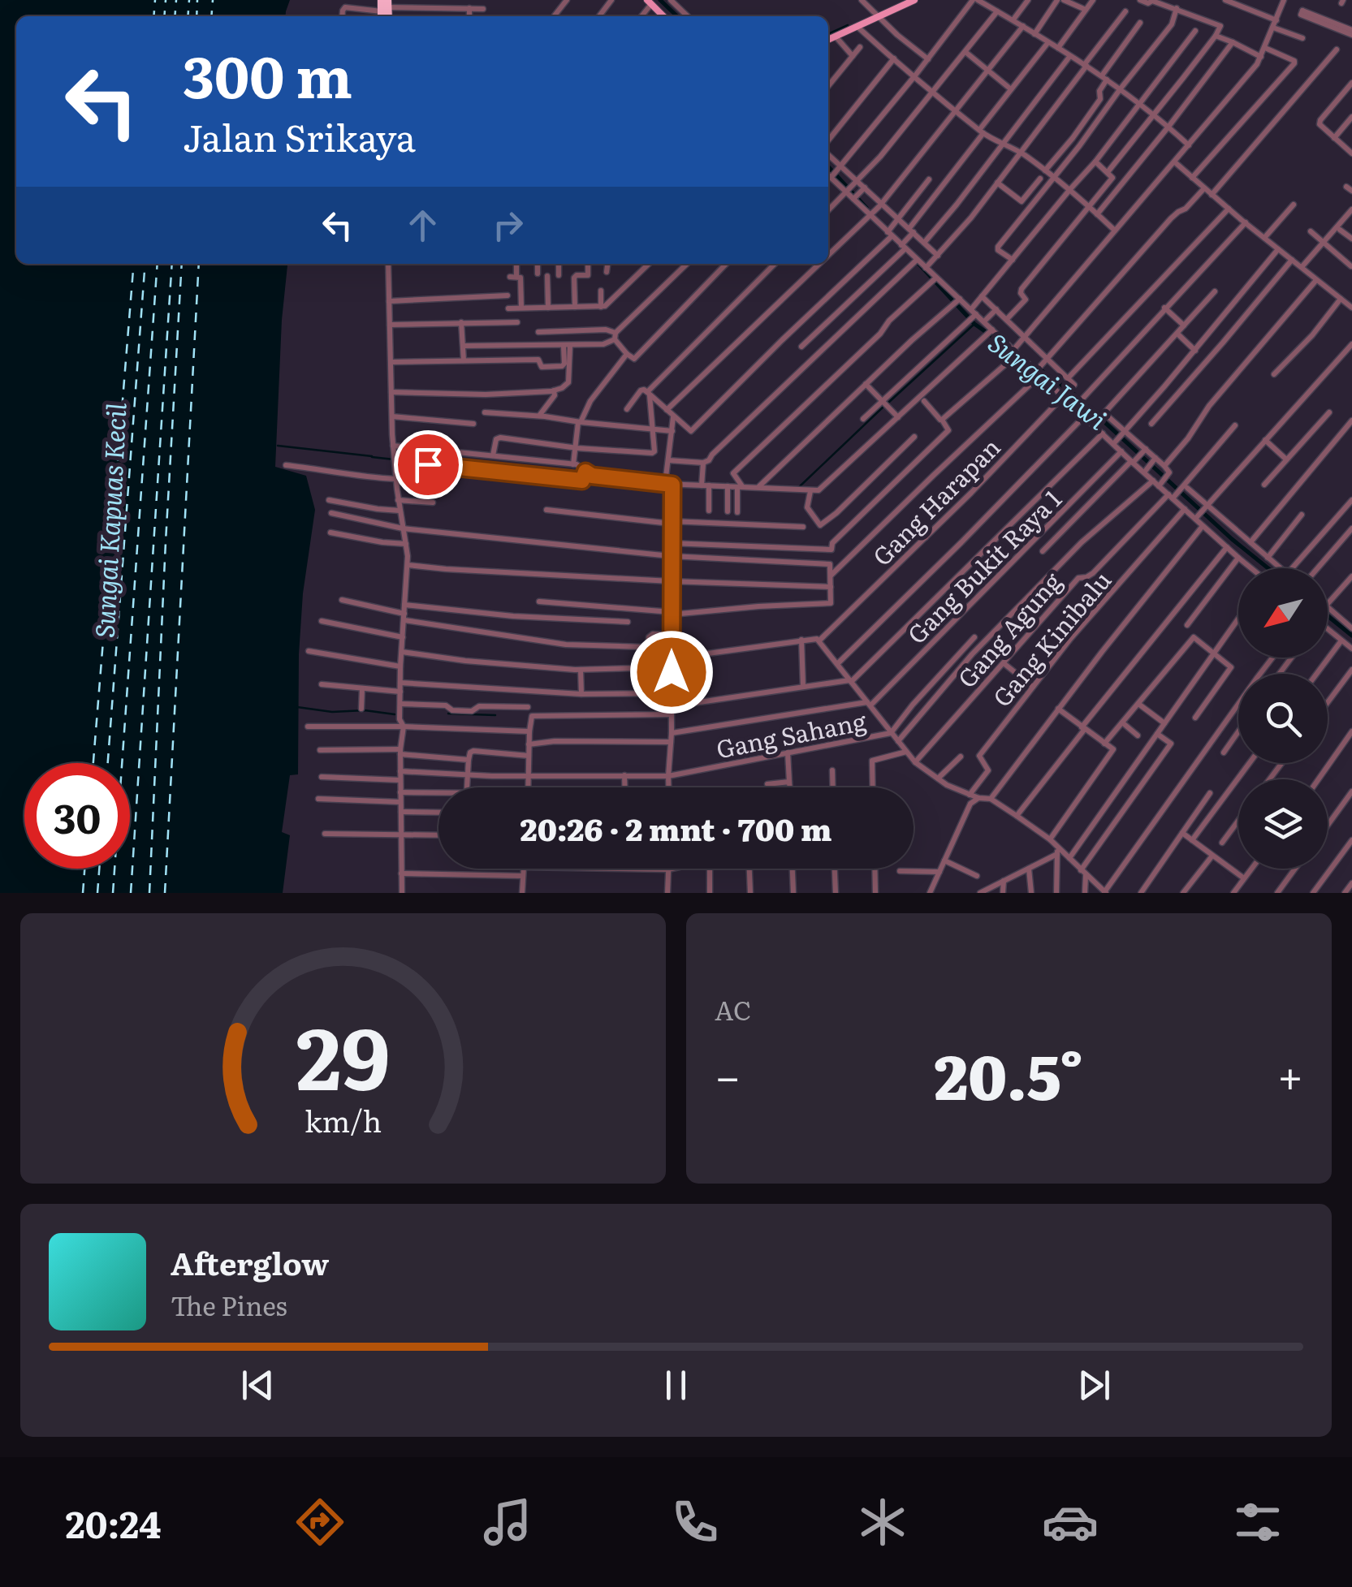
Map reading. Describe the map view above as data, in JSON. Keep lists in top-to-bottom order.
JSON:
{
  "streets": {
    "street": [
      "Gang Harapan",
      "Gang Bukit Raya 1",
      "Gang Agung",
      "Gang Kinibalu",
      "Gang Sahang"
    ]
  },
  "water": ["Sungai Jawi", "Sungai Kapuas Kecil"],
  "north": "bottom left",
  "page": {
    "turn": ["300 m", "Jalan Srikaya"],
    "limit": "30",
    "trip": "20:26 · 2 mnt · 700 m",
    "tile": "AC",
    "heat": ["−", "20.5°", "+"],
    "song": ["Afterglow", "The Pines"],
    "tabs": "20:24",
    "gauge": ["29", "km/h"]
  }
}
